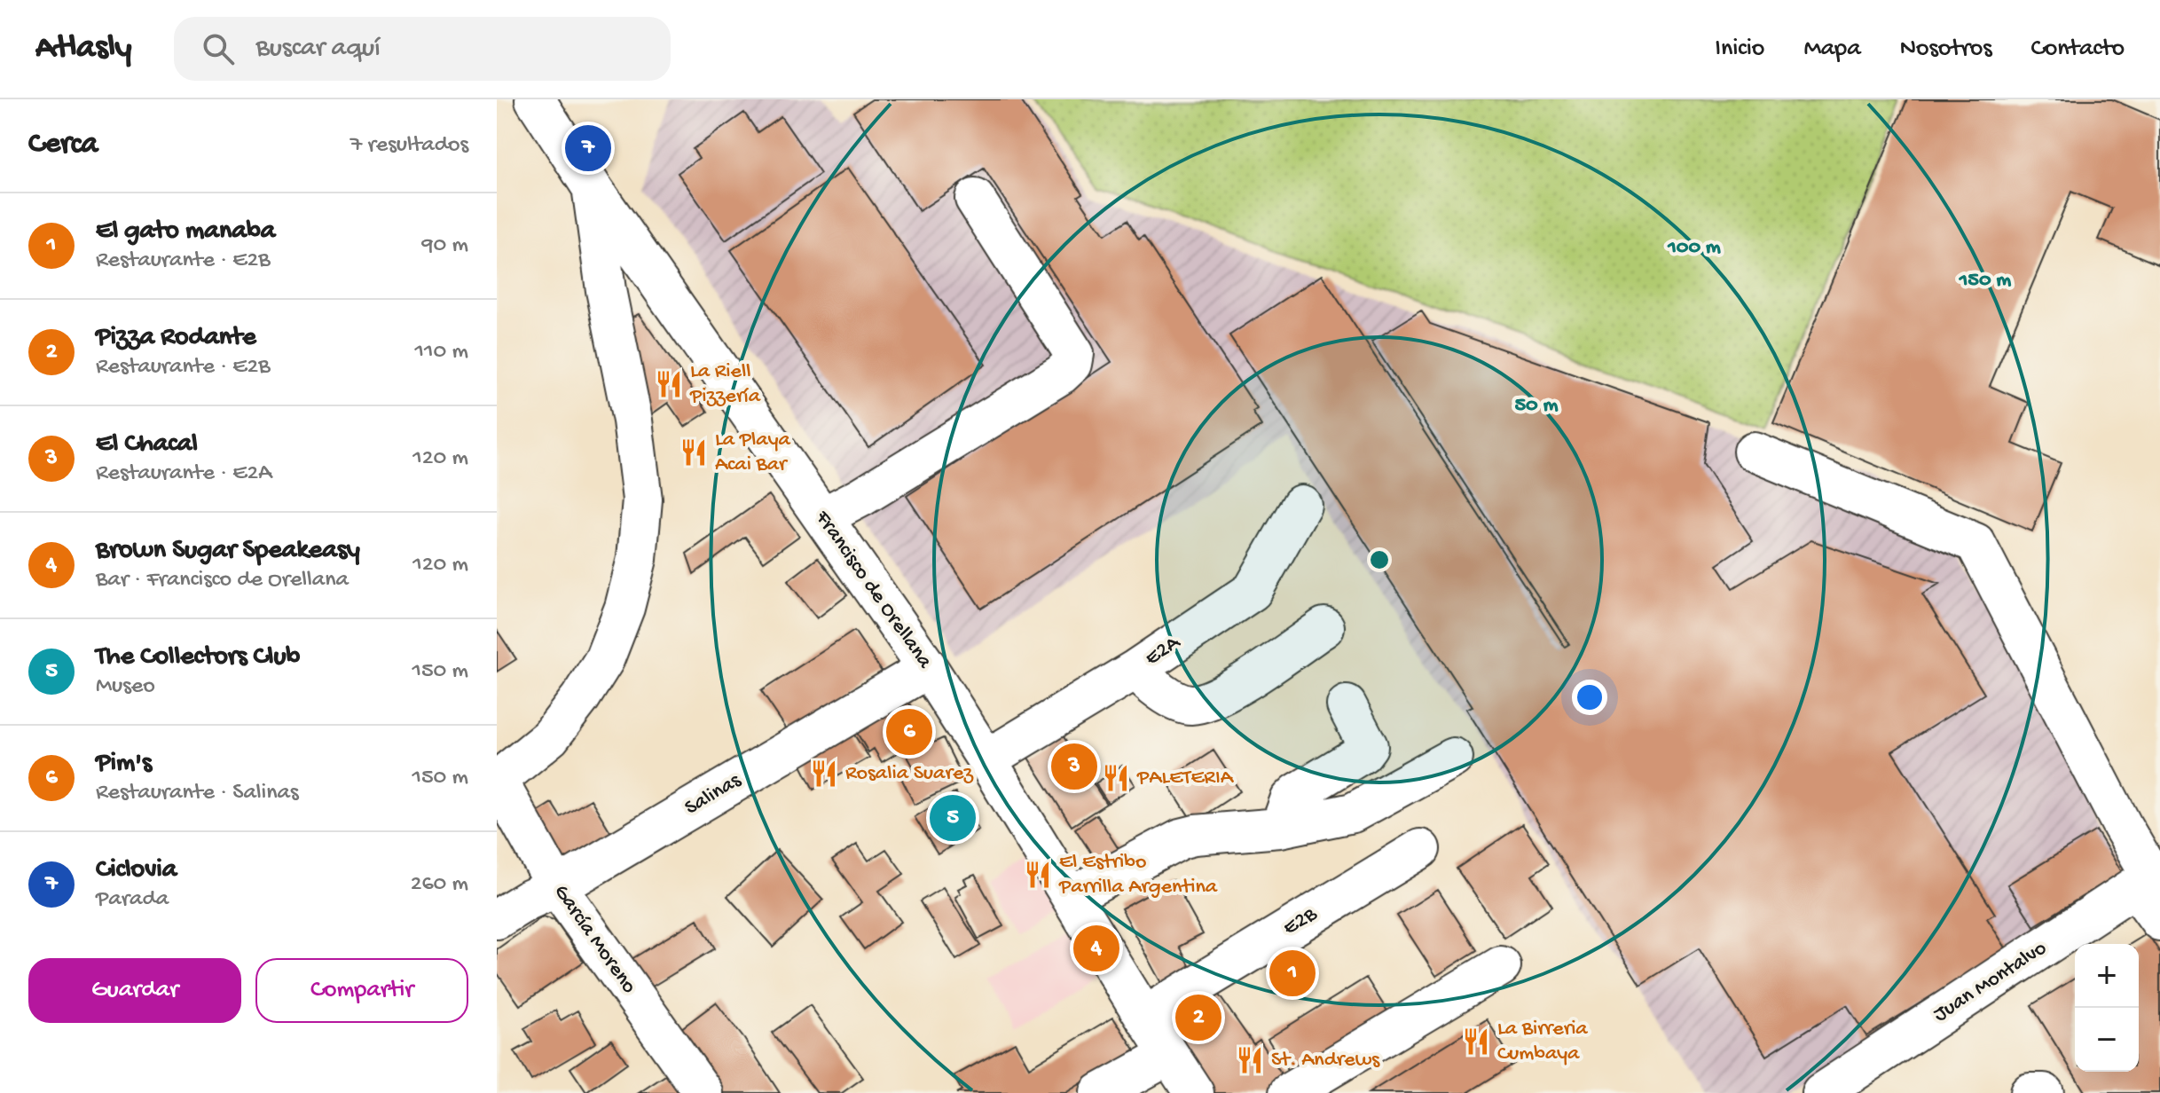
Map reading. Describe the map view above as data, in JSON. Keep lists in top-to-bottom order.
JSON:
{
  "streets": {
    "street": [
      "Francisco de Orellana",
      "E2A",
      "Salinas",
      "E2B",
      "García Moreno",
      "Juan Montalvo"
    ]
  },
  "crossings": [
    ["Francisco de Orellana", "E2A"],
    ["Francisco de Orellana", "Salinas"],
    ["Francisco de Orellana", "E2B"],
    ["Salinas", "García Moreno"]
  ],
  "places": {
    "restaurant": [
      "La Riell Pizzería",
      "La Playa Acai Bar",
      "Rosalia Suarez",
      "PALETERIA",
      "El Estribo Parrilla Argentina",
      "La Birreria Cumbaya",
      "St. Andrews"
    ]
  },
  "page": {
    "header": "Atlasly",
    "search": "Buscar aquí",
    "nav": [
      "Inicio",
      "Mapa",
      "Nosotros",
      "Contacto"
    ],
    "heading": ["Cerca", "7 resultados"],
    "pins": [
      "7",
      "6",
      "3",
      "5",
      "4",
      "1",
      "2"
    ],
    "list": [
      {
        "mark": "1",
        "name": "El gato manaba",
        "note": "Restaurante · E2B",
        "value": "90 m"
      },
      {
        "mark": "2",
        "name": "Pizza Rodante",
        "note": "Restaurante · E2B",
        "value": "110 m"
      },
      {
        "mark": "3",
        "name": "El Chacal",
        "note": "Restaurante · E2A",
        "value": "120 m"
      },
      {
        "mark": "4",
        "name": "Brown Sugar Speakeasy",
        "note": "Bar · Francisco de Orellana",
        "value": "120 m"
      },
      {
        "mark": "5",
        "name": "The Collectors Club",
        "note": "Museo",
        "value": "150 m"
      },
      {
        "mark": "6",
        "name": "Pim's",
        "note": "Restaurante · Salinas",
        "value": "150 m"
      },
      {
        "mark": "7",
        "name": "Ciclovia",
        "note": "Parada",
        "value": "260 m"
      }
    ],
    "buttons": ["Guardar", "Compartir"],
    "map_buttons": ["+", "−"]
  },
  "rings": ["100 m", "150 m", "50 m"]
}
